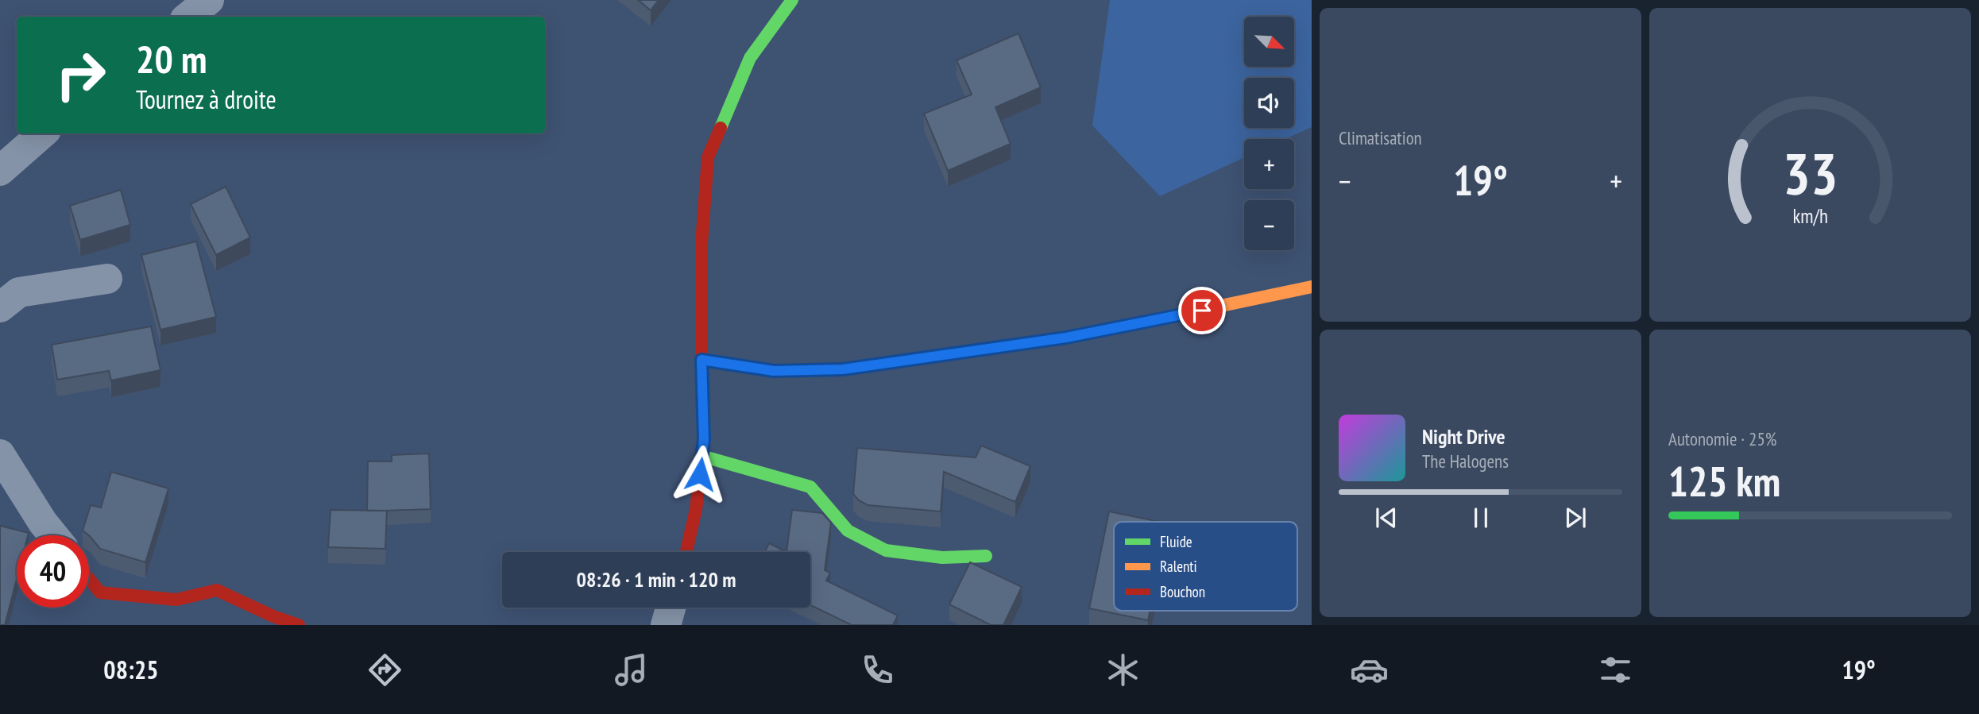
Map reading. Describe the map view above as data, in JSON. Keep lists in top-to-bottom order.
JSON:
{
  "legend": ["Fluide", "Ralenti", "Bouchon"],
  "north": "bottom right",
  "page": {
    "tile": [
      "Climatisation",
      ["Autonomie · 25%", "125 km"]
    ],
    "map_buttons": ["+", "−"],
    "turn": ["20 m", "Tournez à droite"],
    "heat": ["−", "19°", "+"],
    "song": ["Night Drive", "The Halogens"],
    "limit": "40",
    "trip": "08:26 · 1 min · 120 m",
    "tabs": ["08:25", "19°"],
    "gauge": ["33", "km/h"]
  }
}
